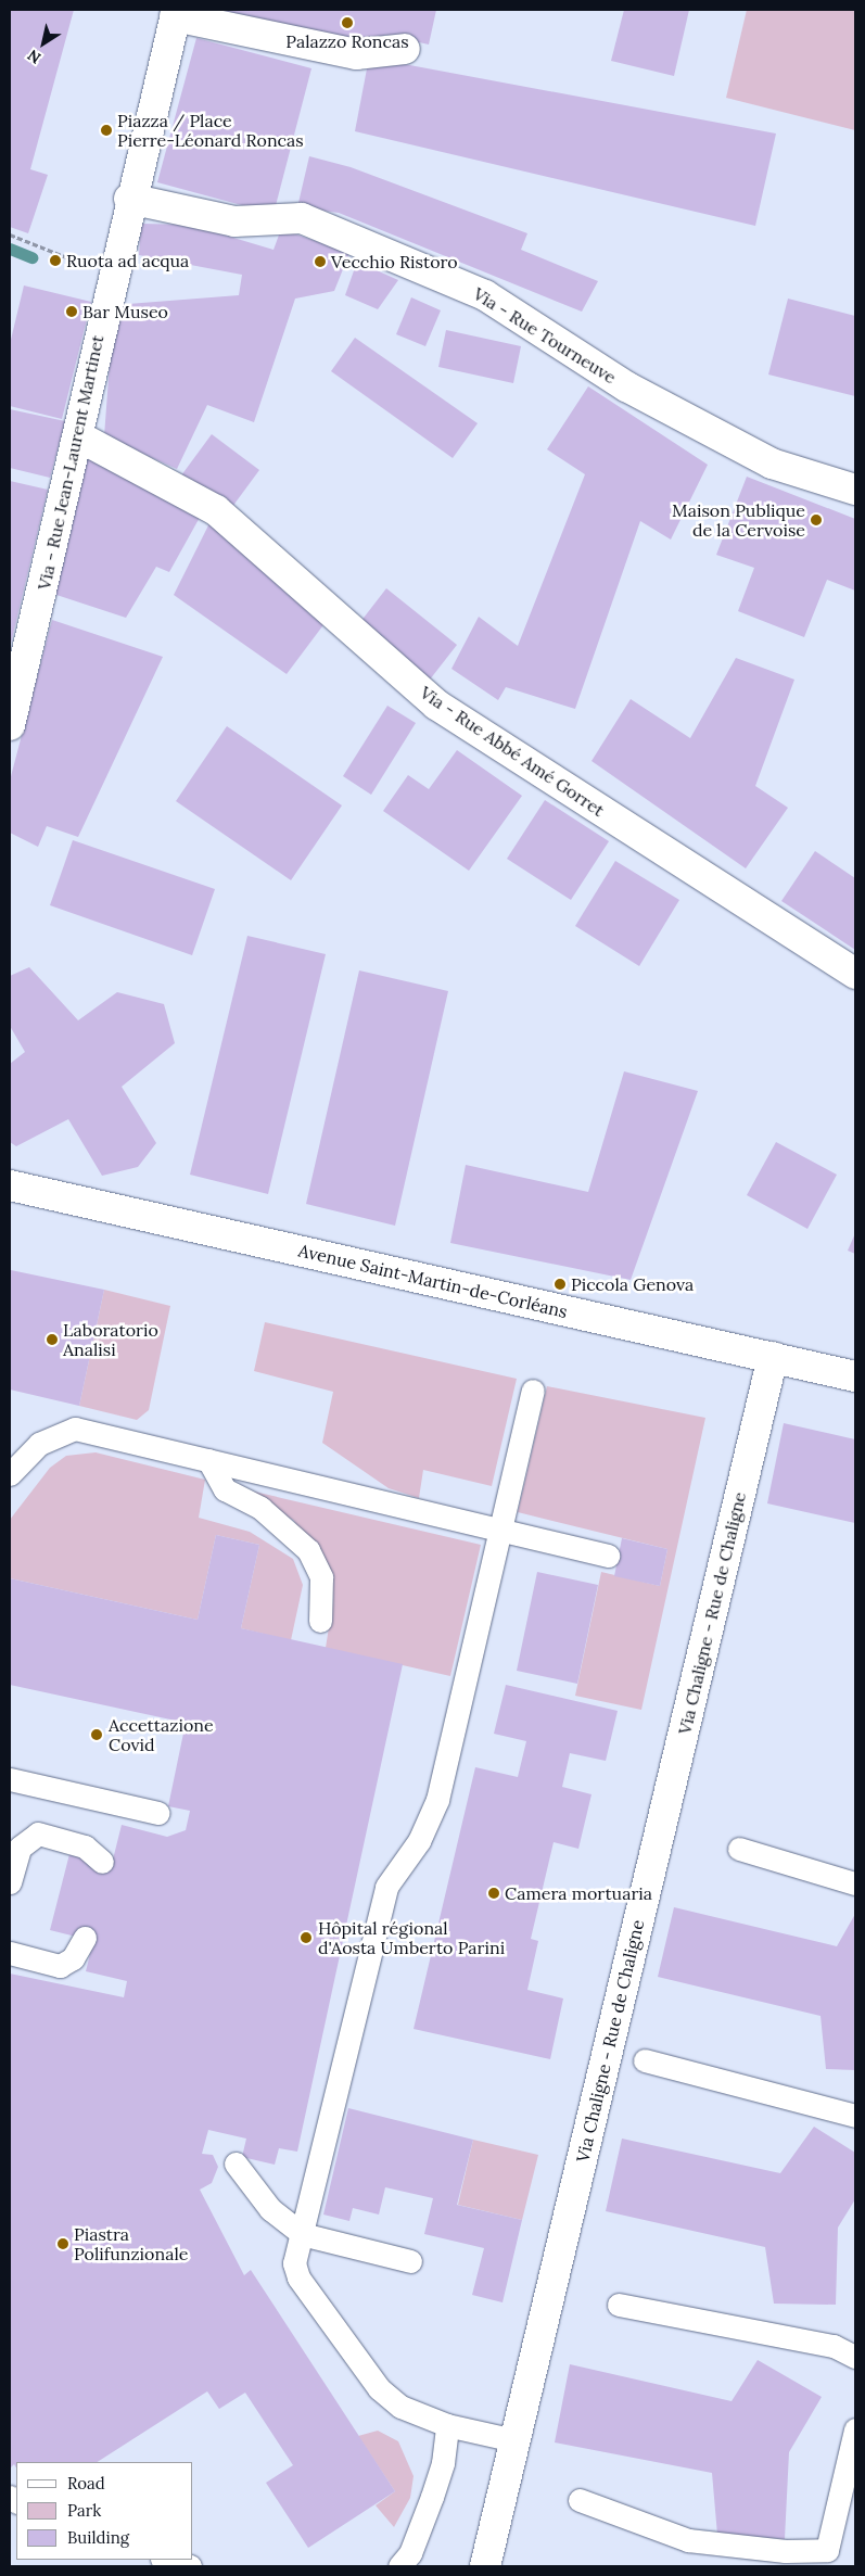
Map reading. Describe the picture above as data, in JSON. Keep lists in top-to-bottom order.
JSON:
{
  "streets": {
    "street": [
      "Via - Rue Tourneuve",
      "Via - Rue Jean-Laurent Martinet",
      "Via - Rue Abbé Amé Gorret",
      "Avenue Saint-Martin-de-Corléans",
      "Via Chaligne - Rue de Chaligne"
    ]
  },
  "crossings": [
    ["Via - Rue Tourneuve", "Via - Rue Jean-Laurent Martinet"],
    ["Via - Rue Jean-Laurent Martinet", "Via - Rue Abbé Amé Gorret"],
    ["Avenue Saint-Martin-de-Corléans", "Via Chaligne - Rue de Chaligne"]
  ],
  "places": [
    "Palazzo Roncas",
    "Piazza / Place Pierre-Léonard Roncas",
    "Ruota ad acqua",
    "Vecchio Ristoro",
    "Bar Museo",
    "Maison Publique de la Cervoise",
    "Piccola Genova",
    "Laboratorio Analisi",
    "Accettazione Covid",
    "Camera mortuaria",
    "Hôpital régional d'Aosta Umberto Parini",
    "Piastra Polifunzionale"
  ],
  "legend": ["Road", "Park", "Building"],
  "north": "bottom left"
}
